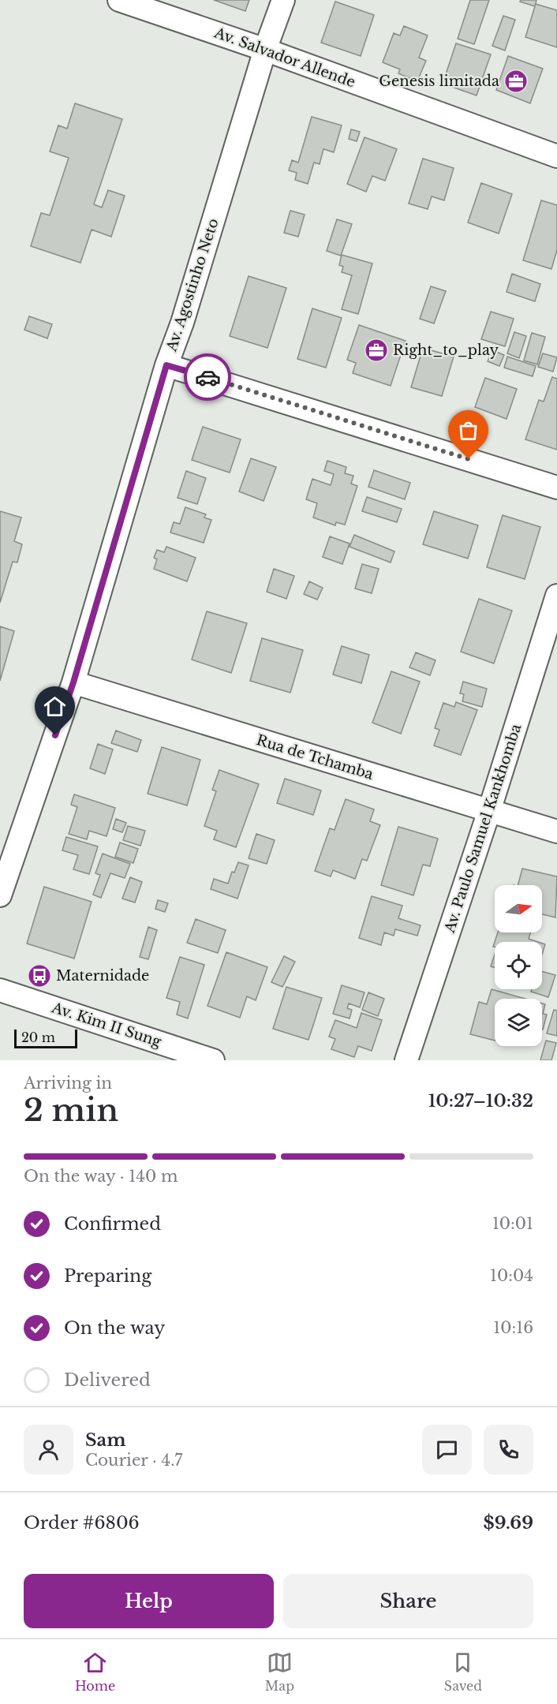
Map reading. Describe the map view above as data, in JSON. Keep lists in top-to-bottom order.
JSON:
{
  "streets": {
    "street": [
      "Av. Salvador Allende",
      "Av. Agostinho Neto",
      "Rua de Tchamba",
      "Av. Paulo Samuel Kankhomba",
      "Av. Kim II Sung"
    ]
  },
  "crossings": [
    ["Av. Salvador Allende", "Av. Agostinho Neto"],
    ["Av. Agostinho Neto", "Rua de Tchamba"],
    ["Rua de Tchamba", "Av. Paulo Samuel Kankhomba"]
  ],
  "places": {
    "office": ["Genesis limitada", "Right_to_play"],
    "bus stop": ["Maternidade"]
  },
  "scale_bar": "20 m",
  "north": "right",
  "page": {
    "scale": "20 m",
    "heading": ["2 min", "Arriving in", "10:27–10:32"],
    "panel": [
      "Sam",
      "Courier · 4.7",
      "Order #6806",
      "$9.69"
    ],
    "bar": "On the way · 140 m",
    "list": [
      ["Confirmed", "10:01"],
      ["Preparing", "10:04"],
      ["On the way", "10:16"],
      "Delivered"
    ],
    "buttons": ["Help", "Share"],
    "tabs": ["Home", "Map", "Saved"]
  }
}
